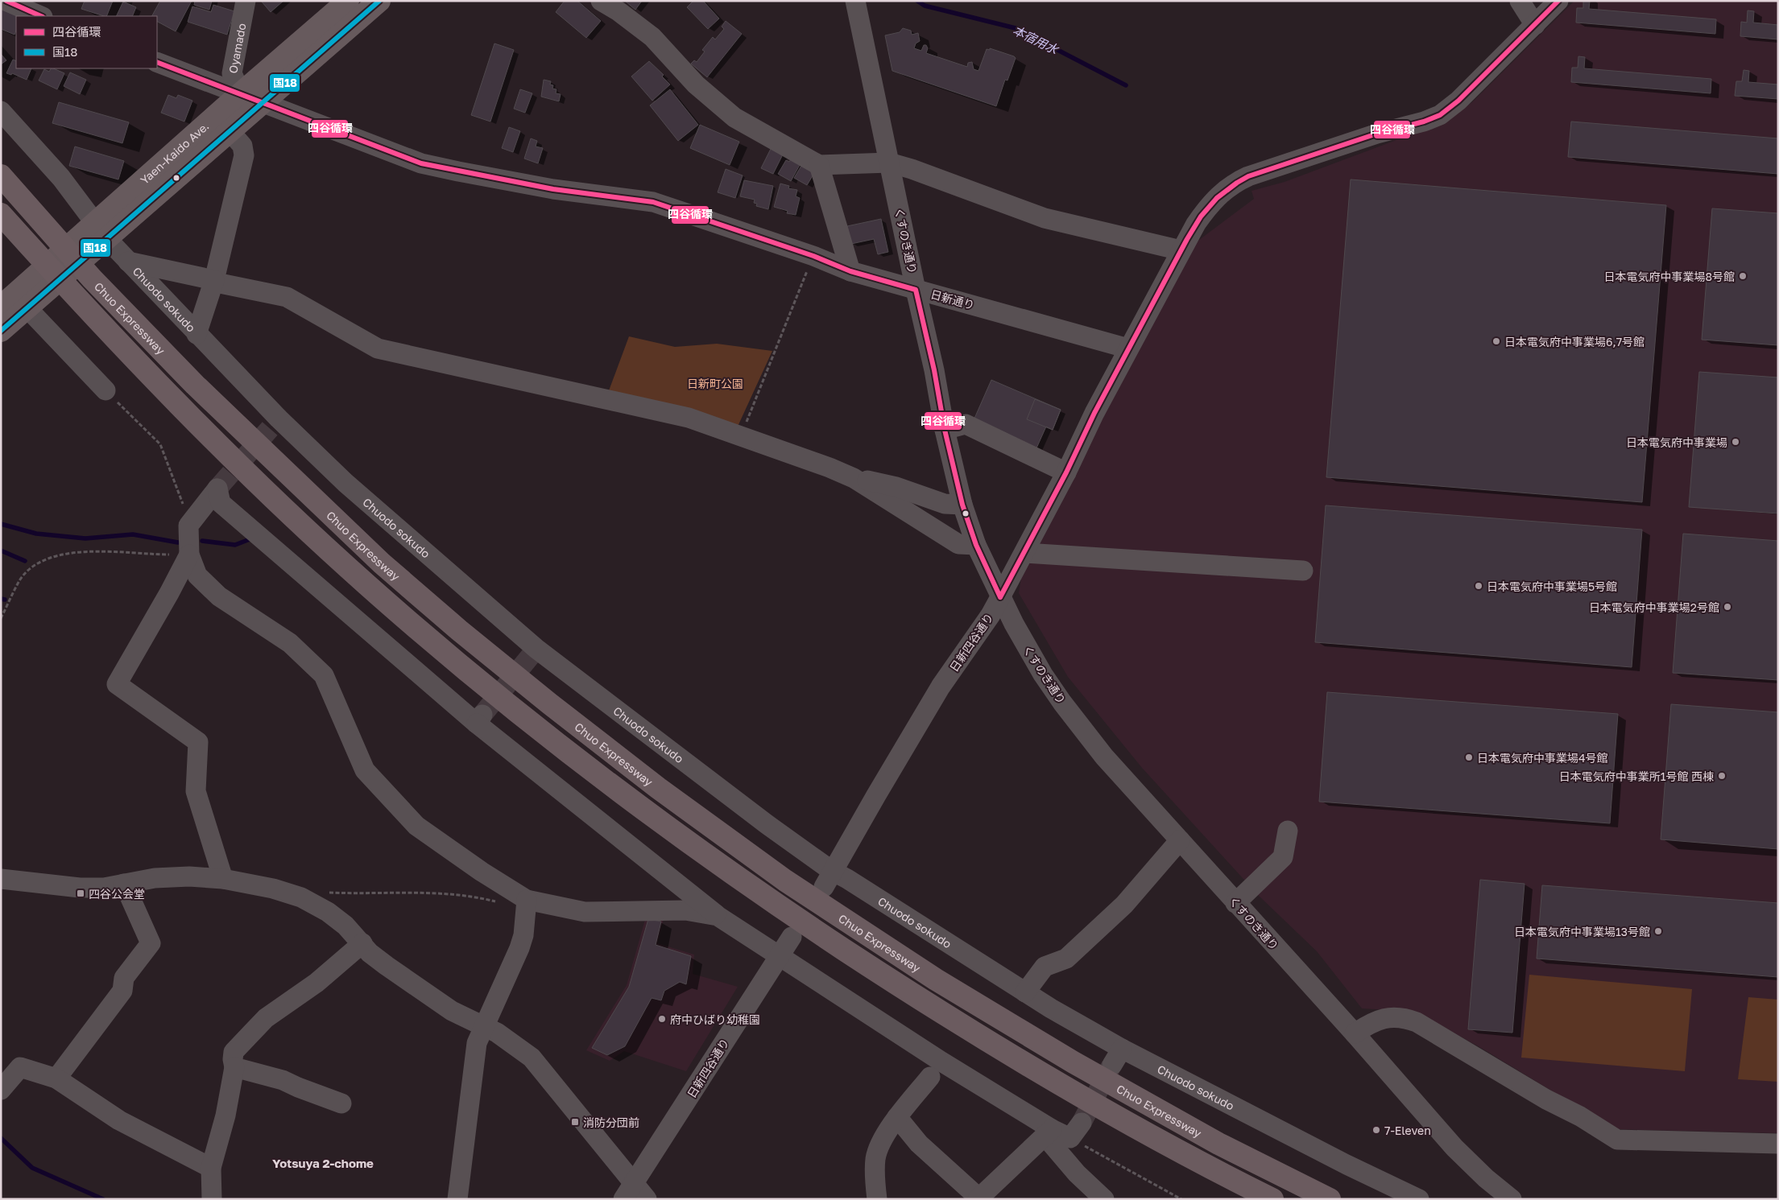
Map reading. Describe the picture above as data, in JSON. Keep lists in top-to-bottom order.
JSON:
{
  "streets": {
    "highway": ["Chuo Expressway"],
    "main road": ["Yaen-Kaido Ave."],
    "street": [
      "Oyamado",
      "くすのき通り",
      "Chuodo sokudo",
      "日新通り",
      "日新四谷通り"
    ]
  },
  "crossings": [
    ["Oyamado", "Yaen-Kaido Ave."],
    ["Oyamado", "日新通り"],
    ["Yaen-Kaido Ave.", "Chuodo sokudo"],
    ["Yaen-Kaido Ave.", "日新通り"],
    ["くすのき通り", "日新通り"],
    ["くすのき通り", "日新四谷通り"],
    ["Chuodo sokudo", "日新四谷通り"],
    ["日新通り", "日新四谷通り"]
  ],
  "districts": ["Yotsuya 2-chome"],
  "water": ["本宿用水"],
  "parks": ["日新町公園"],
  "places": {
    "other": [
      "日本電気府中事業場8号館",
      "日本電気府中事業場6,7号館",
      "日本電気府中事業場",
      "日本電気府中事業場5号館",
      "日本電気府中事業場2号館",
      "日本電気府中事業場4号館",
      "日本電気府中事業所1号館 西棟",
      "日本電気府中事業場13号館",
      "府中ひばり幼稚園",
      "7-Eleven"
    ],
    "transit": ["四谷公会堂", "消防分団前"]
  },
  "lines": ["transit line 四谷循環", "transit line 国18"],
  "legend": ["四谷循環", "国18"]
}
